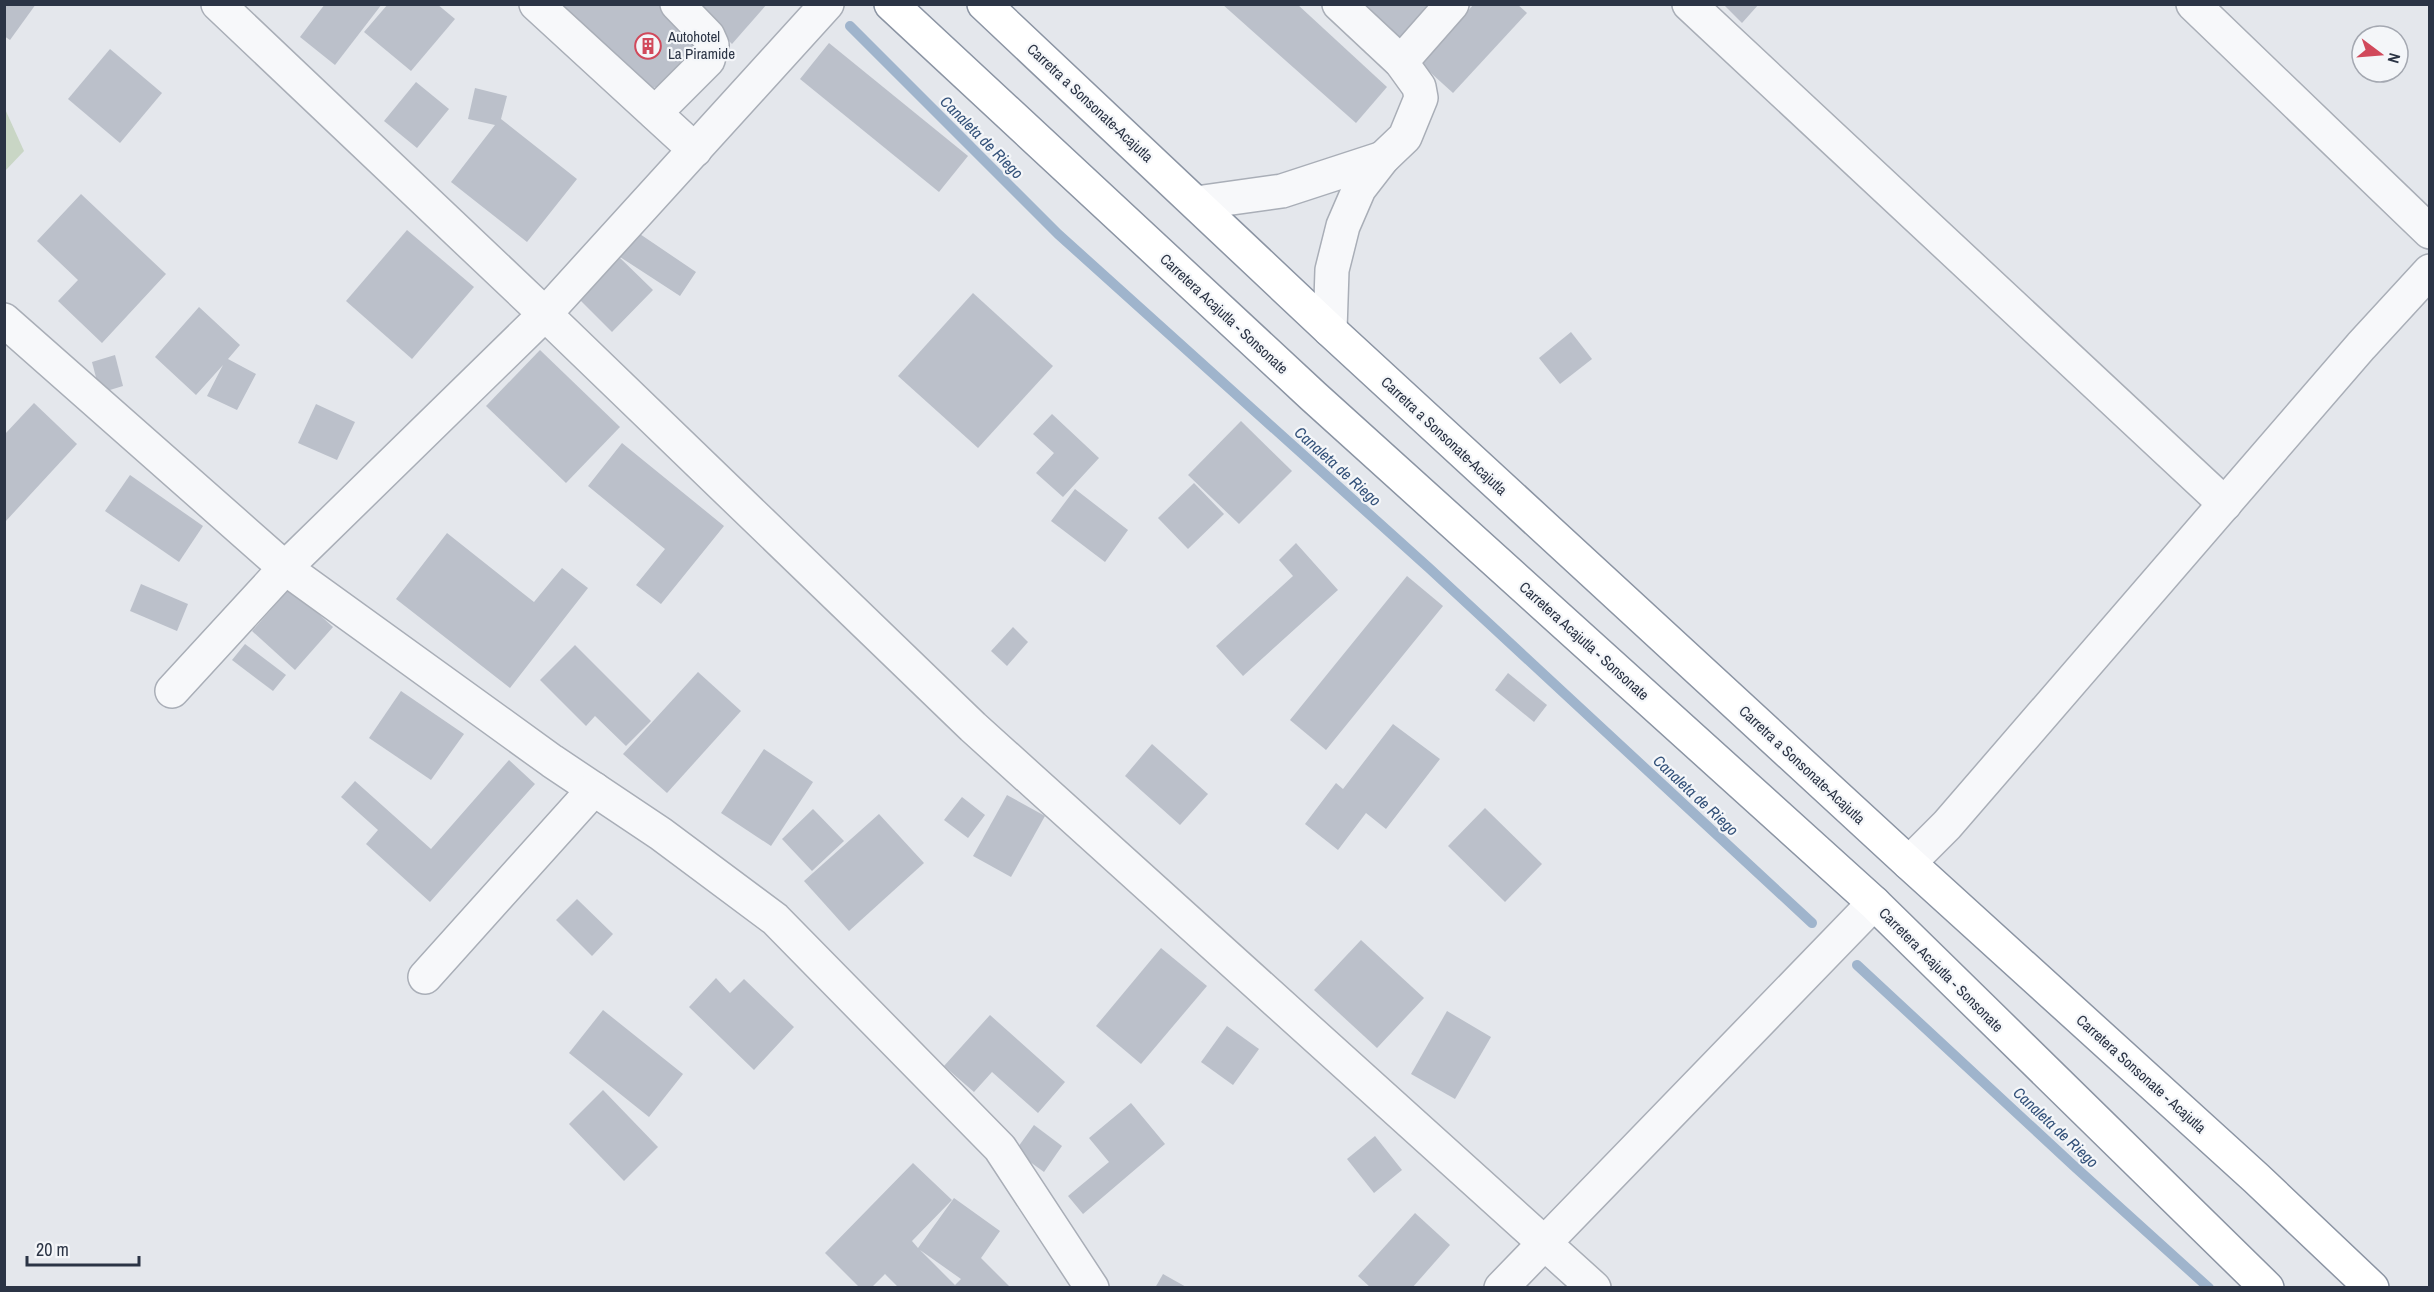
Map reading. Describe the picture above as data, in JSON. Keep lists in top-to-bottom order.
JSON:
{
  "streets": {
    "highway": ["Carretra a Sonsonate-Acajutla", "Carretera Acajutla - Sonsonate", "Carretera Sonsonate - Acajutla"]
  },
  "crossings": [
    ["Carretra a Sonsonate-Acajutla", "Carretera Sonsonate - Acajutla"]
  ],
  "water": ["Canaleta de Riego"],
  "places": {
    "building": ["Autohotel La Piramide"]
  },
  "scale_bar": "20 m",
  "north": "right"
}
